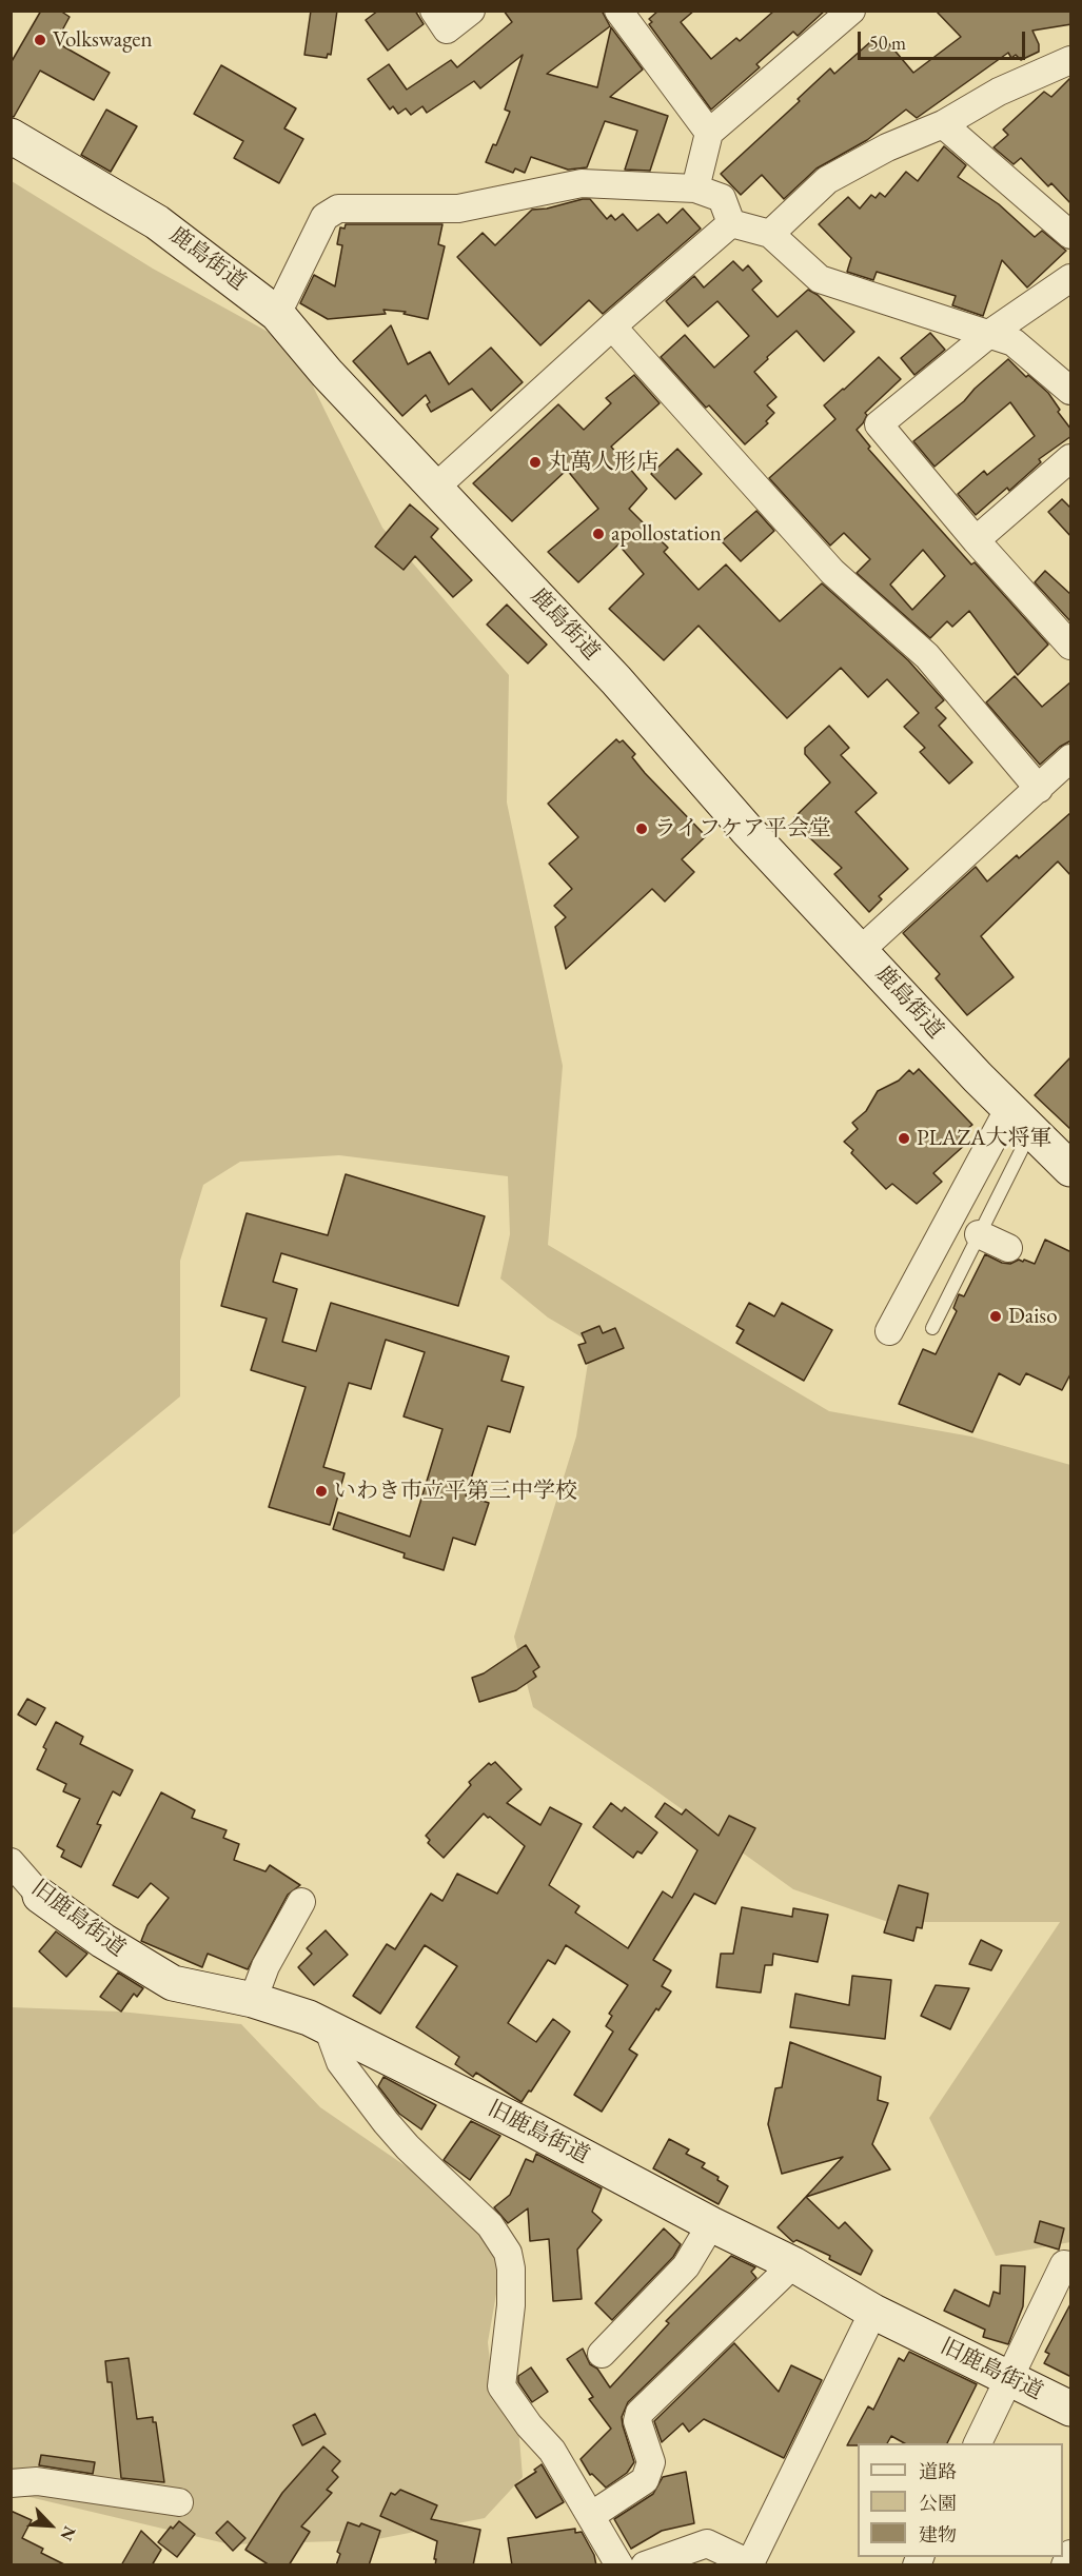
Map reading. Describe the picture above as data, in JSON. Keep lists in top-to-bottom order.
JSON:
{
  "streets": {
    "street": ["鹿島街道", "旧鹿島街道"]
  },
  "places": [
    "Volkswagen",
    "丸萬人形店",
    "apollostation",
    "ライフケア平会堂",
    "PLAZA大将軍",
    "Daiso",
    "いわき市立平第三中学校"
  ],
  "legend": ["道路", "公園", "建物"],
  "scale_bar": "50 m",
  "north": "bottom right"
}
